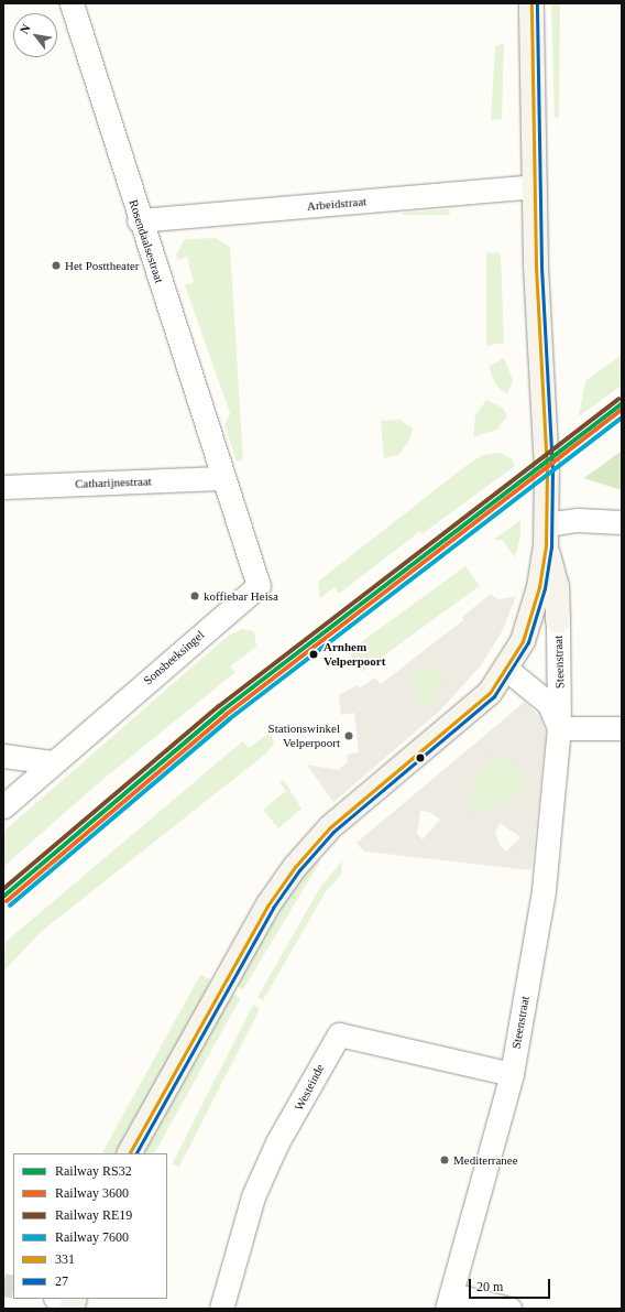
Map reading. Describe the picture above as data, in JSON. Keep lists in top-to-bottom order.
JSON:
{
  "streets": {
    "street": [
      "Arbeidstraat",
      "Rosendaalsestraat",
      "Catharijnestraat",
      "Sonsbeeksingel",
      "Steenstraat",
      "Westeinde"
    ]
  },
  "crossings": [
    ["Arbeidstraat", "Rosendaalsestraat"],
    ["Rosendaalsestraat", "Catharijnestraat"],
    ["Rosendaalsestraat", "Sonsbeeksingel"],
    ["Catharijnestraat", "Sonsbeeksingel"],
    ["Steenstraat", "Westeinde"]
  ],
  "places": [
    "Het Posttheater",
    "koffiebar Heisa",
    "Arnhem Velperpoort",
    "Stationswinkel Velperpoort",
    "Mediterranee"
  ],
  "lines": [
    "transit line 331",
    "transit line 27",
    "rail line RE19",
    "rail line RS32",
    "rail line 3600",
    "rail line 7600"
  ],
  "legend": [
    "Railway RS32",
    "Railway 3600",
    "Railway RE19",
    "Railway 7600",
    "331",
    "27"
  ],
  "scale_bar": "20 m",
  "north": "top left"
}
